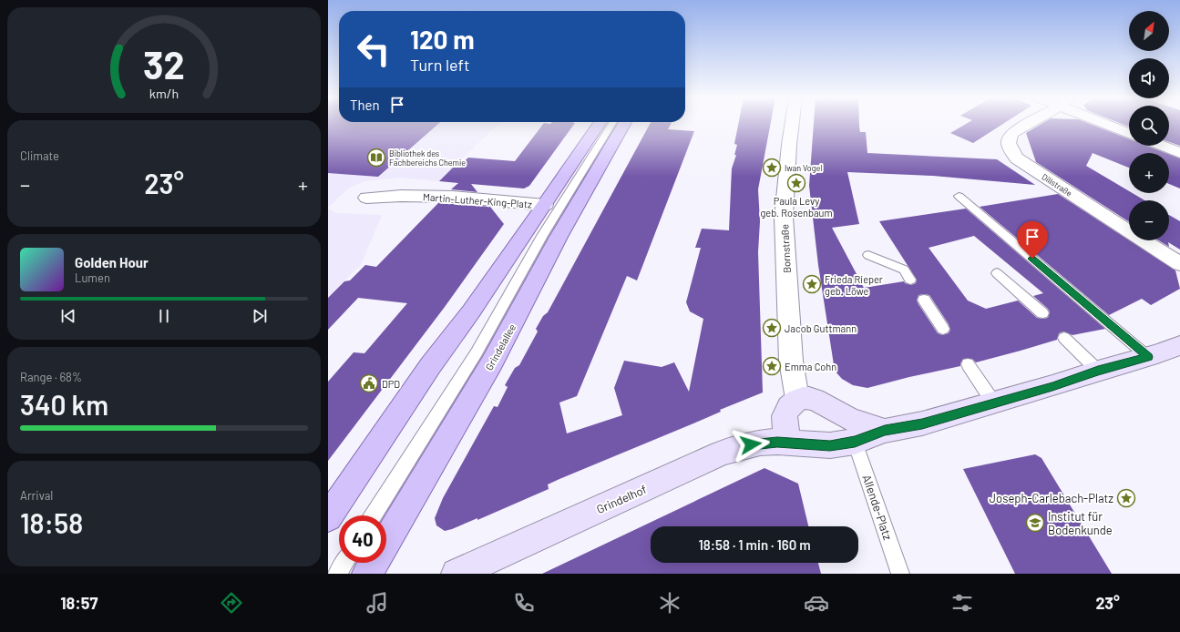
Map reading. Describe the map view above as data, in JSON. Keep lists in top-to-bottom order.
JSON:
{
  "streets": {
    "main road": ["Grindelallee"],
    "street": [
      "Dillstraße",
      "Martin-Luther-King-Platz",
      "Bornstraße",
      "Grindelhof"
    ],
    "lane": ["Allende-Platz"]
  },
  "crossings": [
    ["Grindelhof", "Allende-Platz"]
  ],
  "places": {
    "library": ["Bibliothek des Fachbereichs Chemie"],
    "place": [
      "Iwan Vogel",
      "Paula Levy geb. Rosenbaum",
      "Frieda Rieper geb. Löwe",
      "Jacob Guttmann",
      "Emma Cohn",
      "Joseph-Carlebach-Platz"
    ],
    "public building": ["DPD"],
    "school or university": ["Institut für Bodenkunde"]
  },
  "north": "top right",
  "page": {
    "map_buttons": ["+", "−"],
    "turn": ["120 m", "Turn left"],
    "then": "Then",
    "tile": [
      "Climate",
      ["Range · 68%", "340 km"],
      ["Arrival", "18:58"]
    ],
    "heat": ["−", "23°", "+"],
    "song": ["Golden Hour", "Lumen"],
    "limit": "40",
    "trip": "18:58 · 1 min · 160 m",
    "tabs": ["18:57", "23°"],
    "gauge": ["32", "km/h"]
  }
}
